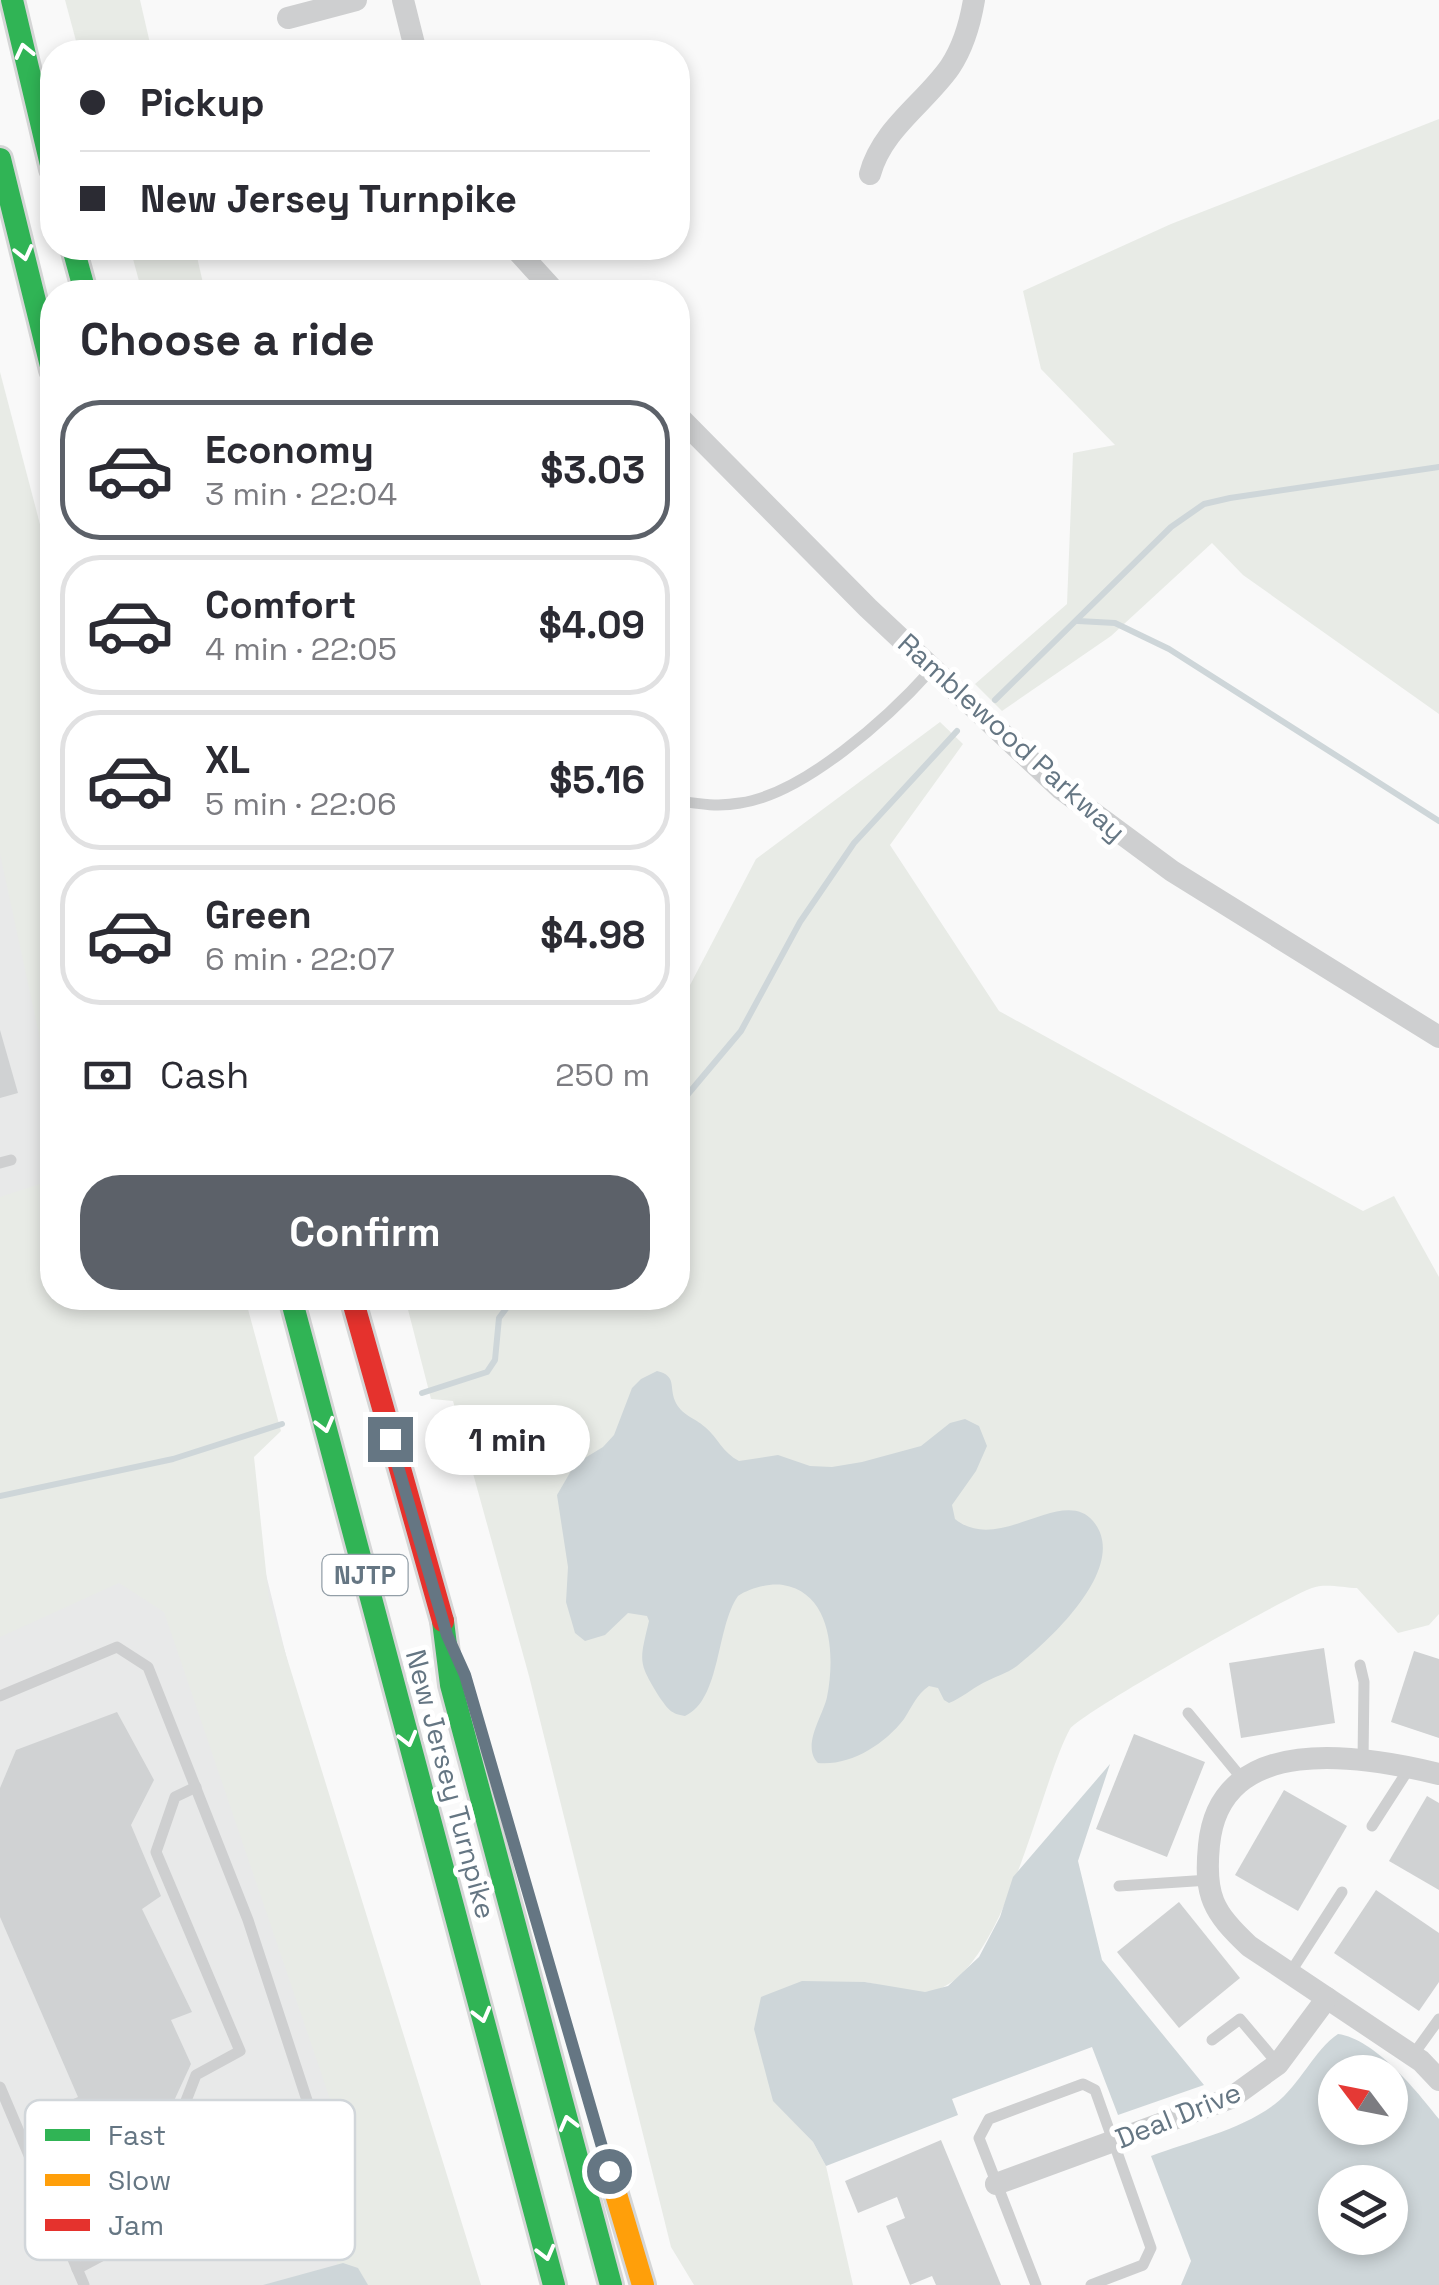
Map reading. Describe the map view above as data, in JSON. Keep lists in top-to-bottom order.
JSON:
{
  "streets": {
    "highway": ["NJTP", "New Jersey Turnpike"],
    "street": ["Ramblewood Parkway", "Deal Drive"]
  },
  "legend": ["Fast", "Slow", "Jam"],
  "north": "top left",
  "page": {
    "banner": ["Pickup", "New Jersey Turnpike"],
    "heading": "Choose a ride",
    "list": [
      {
        "name": "Economy",
        "note": "3 min · 22:04",
        "value": "$3.03"
      },
      {
        "name": "Comfort",
        "note": "4 min · 22:05",
        "value": "$4.09"
      },
      {
        "name": "XL",
        "note": "5 min · 22:06",
        "value": "$5.16"
      },
      {
        "name": "Green",
        "note": "6 min · 22:07",
        "value": "$4.98"
      }
    ],
    "pay": ["Cash", "250 m"],
    "buttons": "Confirm",
    "bubble": "1 min"
  }
}
